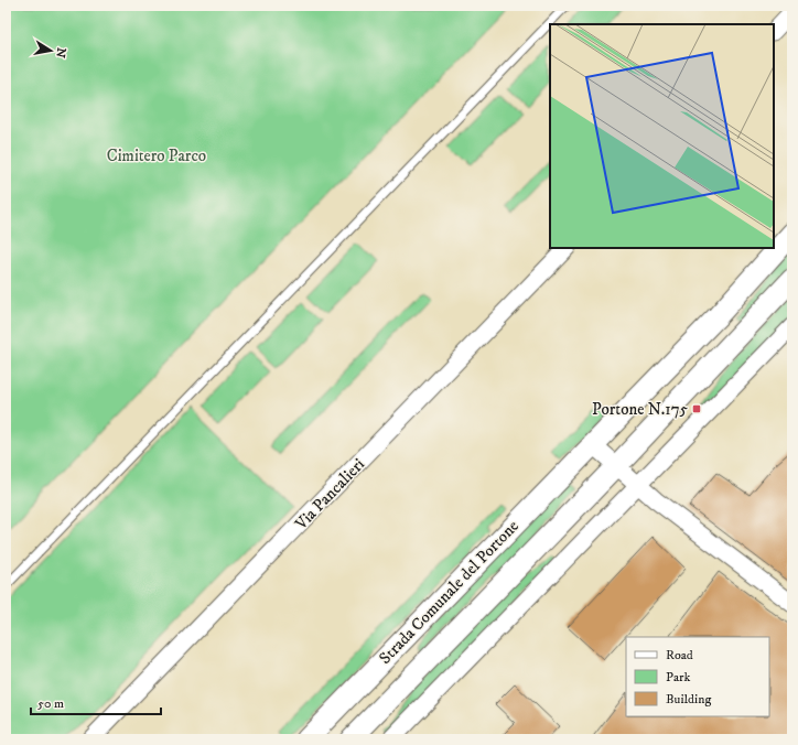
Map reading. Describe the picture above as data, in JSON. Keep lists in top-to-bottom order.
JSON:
{
  "streets": {
    "street": ["Via Pancalieri", "Strada Comunale del Portone"]
  },
  "parks": ["Cimitero Parco"],
  "places": {
    "transit": ["Portone N.175"]
  },
  "legend": ["Road", "Park", "Building"],
  "scale_bar": "50 m",
  "north": "right"
}
